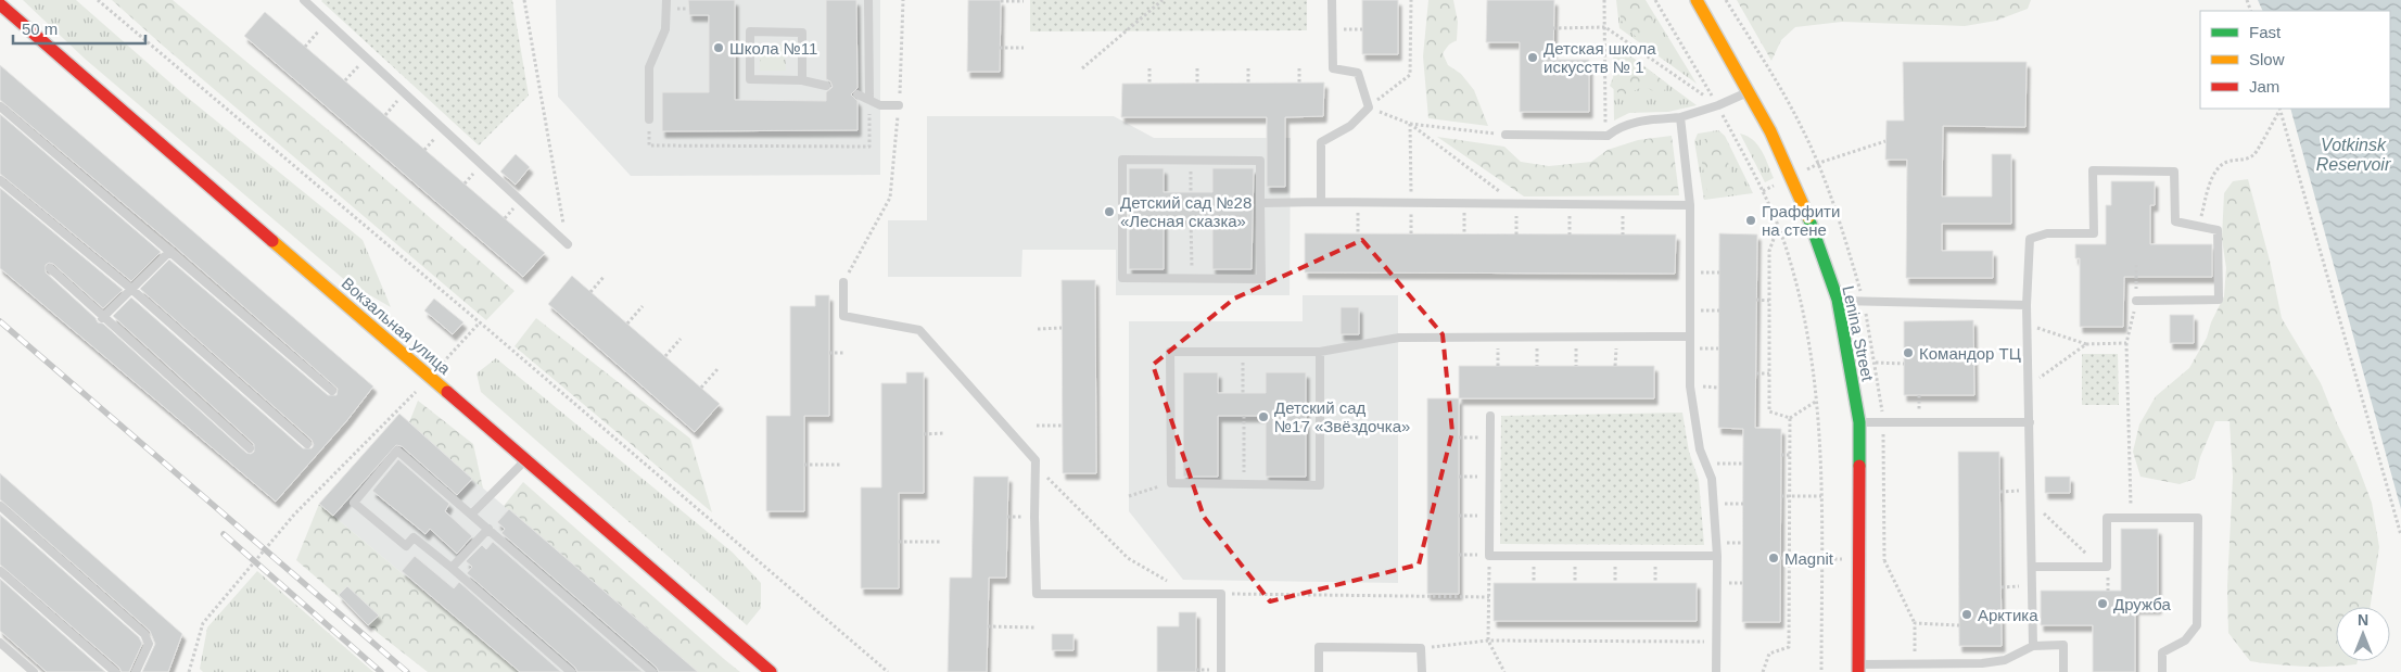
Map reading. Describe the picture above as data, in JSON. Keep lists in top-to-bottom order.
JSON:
{
  "streets": {
    "main road": ["Вокзальная улица", "Lenina Street"]
  },
  "water": ["Votkinsk Reservoir"],
  "places": [
    "Школа №11",
    "Детская школа искусств № 1",
    "Детский сад №28 «Лесная сказка»",
    "Граффити на стене",
    "Командор ТЦ",
    "Детский сад №17 «Звёздочка»",
    "Magnit",
    "Дружба",
    "Арктика"
  ],
  "legend": ["Fast", "Slow", "Jam"],
  "scale_bar": "50 m",
  "north": "top"
}
